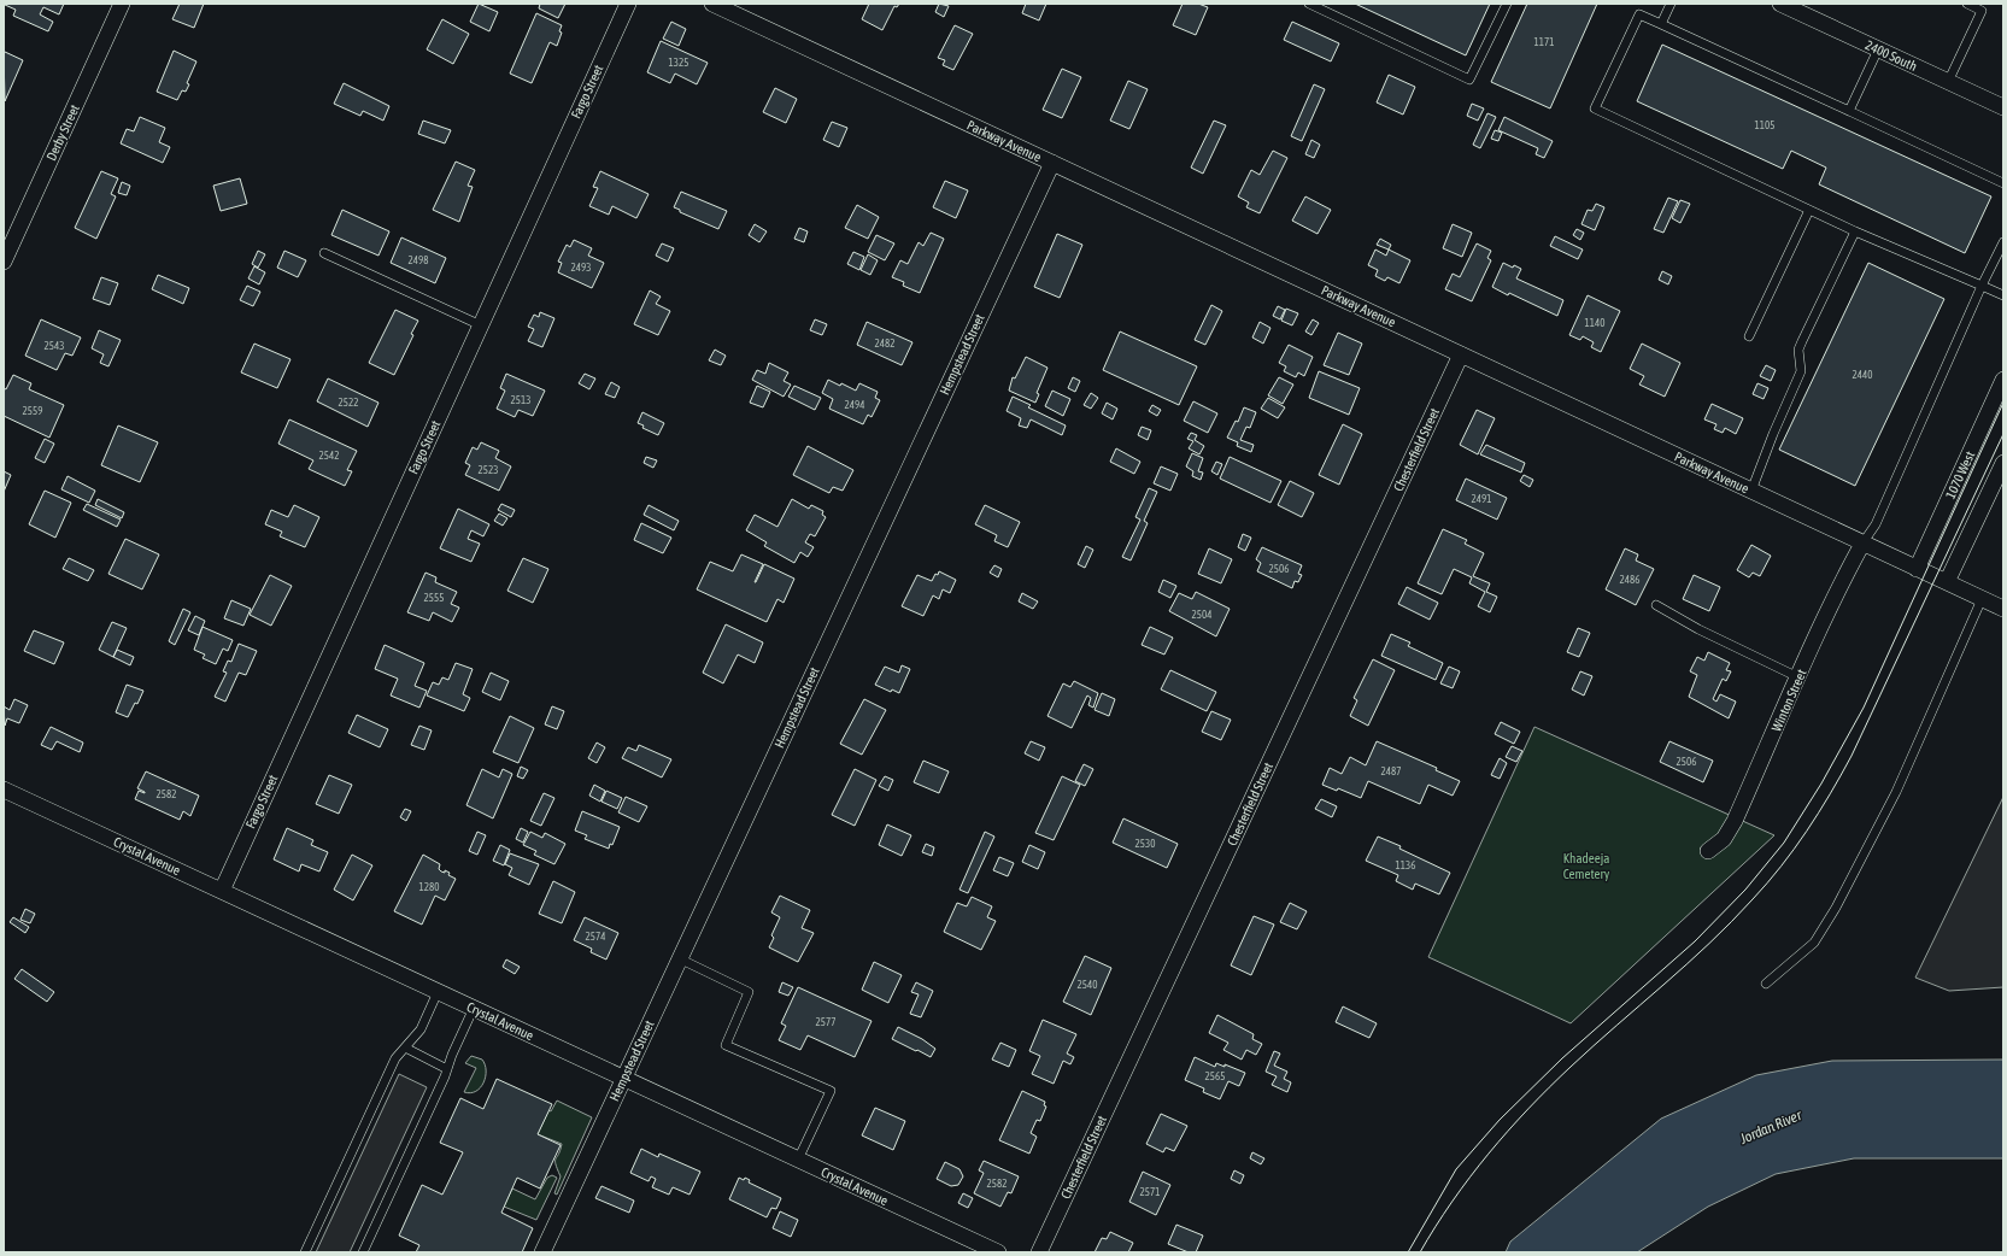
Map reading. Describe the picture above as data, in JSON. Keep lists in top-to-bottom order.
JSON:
{
  "streets": {
    "street": [
      "2400 South",
      "Fargo Street",
      "Derby Street",
      "Parkway Avenue",
      "Hempstead Street",
      "Chesterfield Street",
      "1070 West",
      "Winton Street",
      "Crystal Avenue"
    ]
  },
  "crossings": [
    ["Fargo Street", "Crystal Avenue"],
    ["Parkway Avenue", "Hempstead Street"],
    ["Parkway Avenue", "Chesterfield Street"],
    ["Parkway Avenue", "1070 West"],
    ["Parkway Avenue", "Winton Street"],
    ["Hempstead Street", "Crystal Avenue"]
  ],
  "water": ["Jordan River"],
  "parks": ["Khadeeja Cemetery"],
  "house_numbers": [
    "1171",
    "1325",
    "1105",
    "2498",
    "2493",
    "1140",
    "2482",
    "2543",
    "2440",
    "2513",
    "2522",
    "2494",
    "2559",
    "2542",
    "2523",
    "2491",
    "2506",
    "2486",
    "2555",
    "2504",
    "2506",
    "2487",
    "2582",
    "2530",
    "1136",
    "1280",
    "2574",
    "2540",
    "2577",
    "2565",
    "2582",
    "2571"
  ]
}
